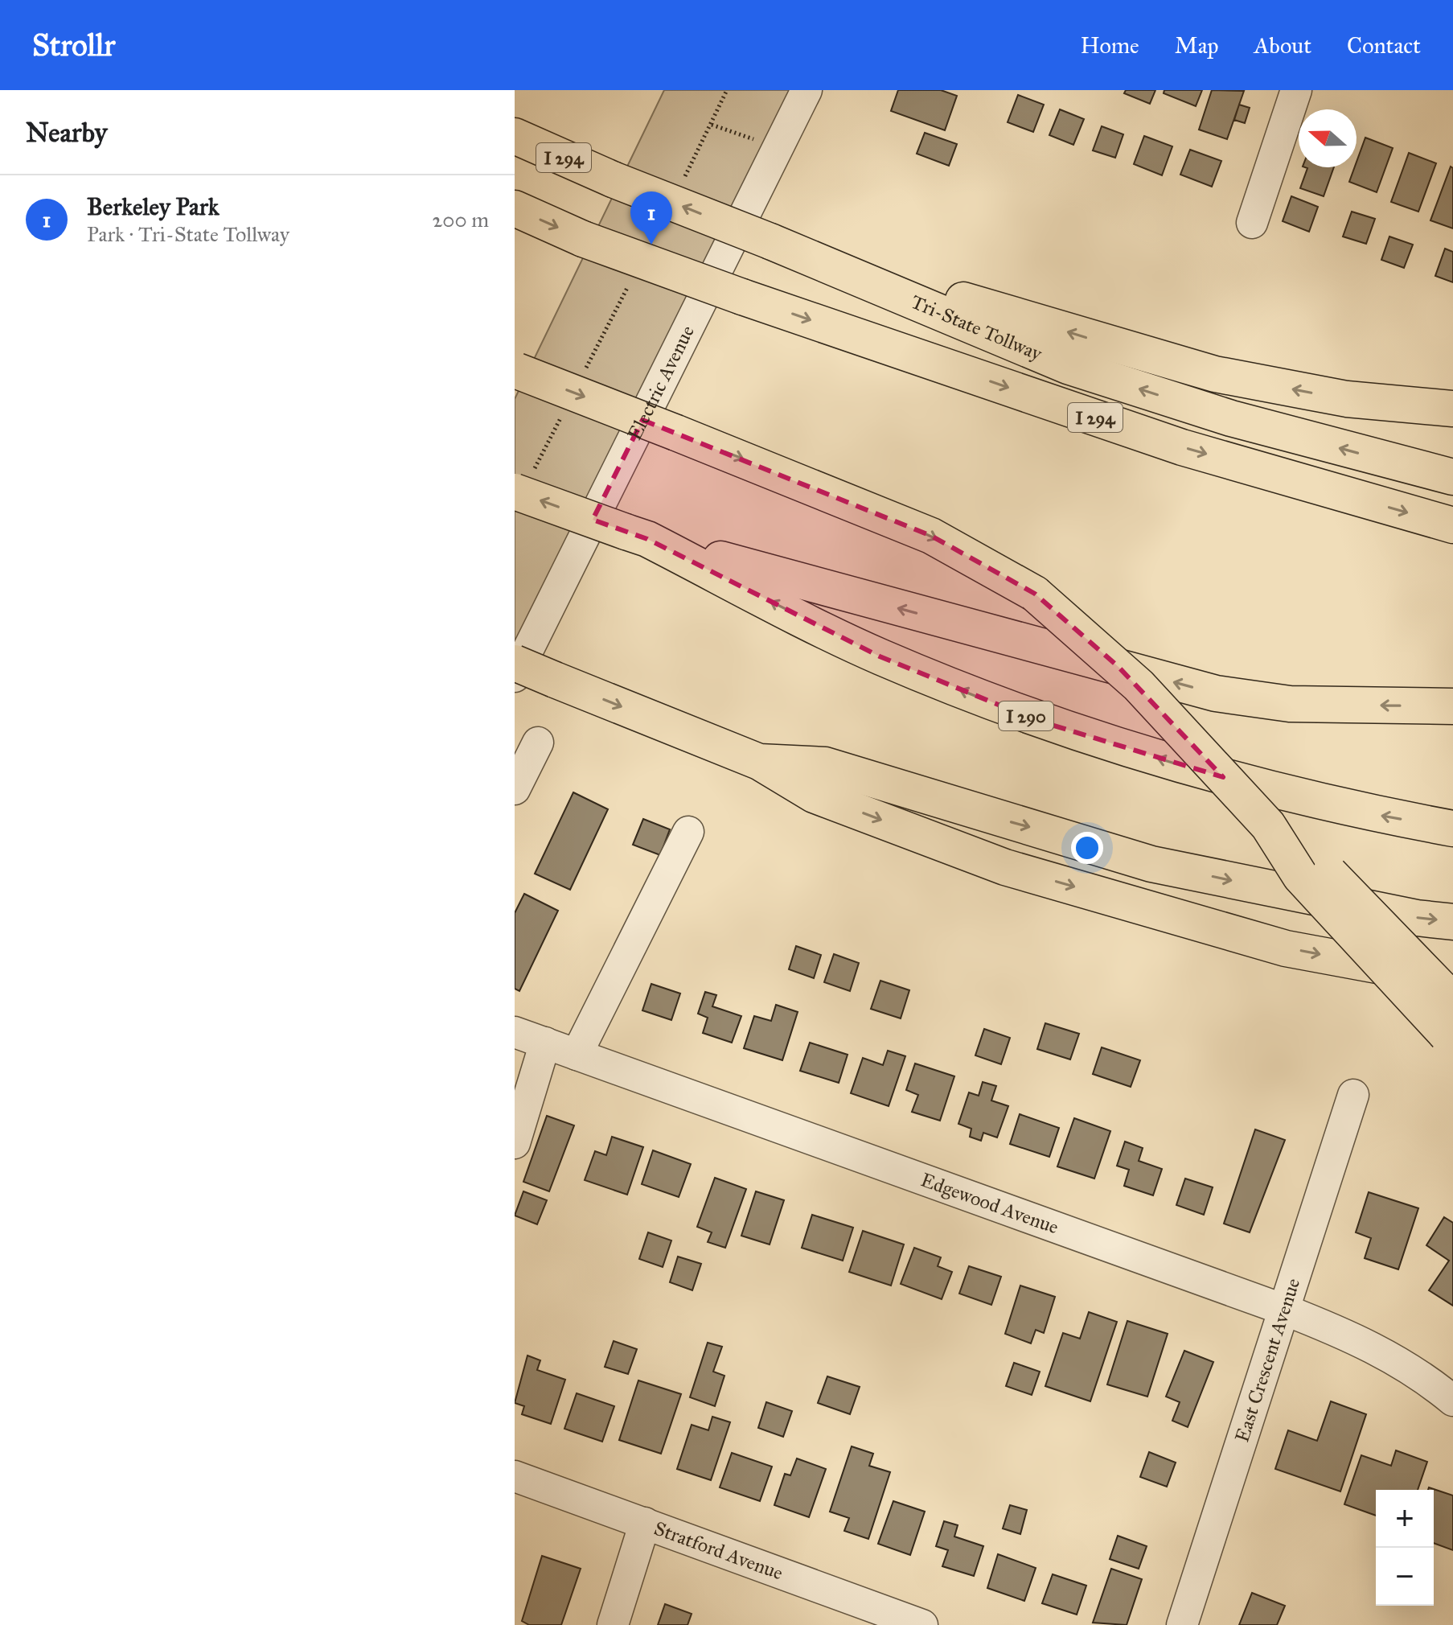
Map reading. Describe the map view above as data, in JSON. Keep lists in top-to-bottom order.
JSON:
{
  "streets": {
    "highway": ["I 294", "Tri-State Tollway", "I 290"],
    "street": [
      "Electric Avenue",
      "Edgewood Avenue",
      "East Crescent Avenue",
      "Stratford Avenue"
    ]
  },
  "crossings": [
    ["Edgewood Avenue", "East Crescent Avenue"]
  ],
  "north": "left",
  "page": {
    "header": "Strollr",
    "nav": [
      "Home",
      "Map",
      "About",
      "Contact"
    ],
    "heading": "Nearby",
    "list": [
      {
        "mark": "1",
        "name": "Berkeley Park",
        "note": "Park · Tri-State Tollway",
        "value": "200 m"
      }
    ],
    "pins": "1",
    "map_buttons": ["+", "−"]
  }
}
